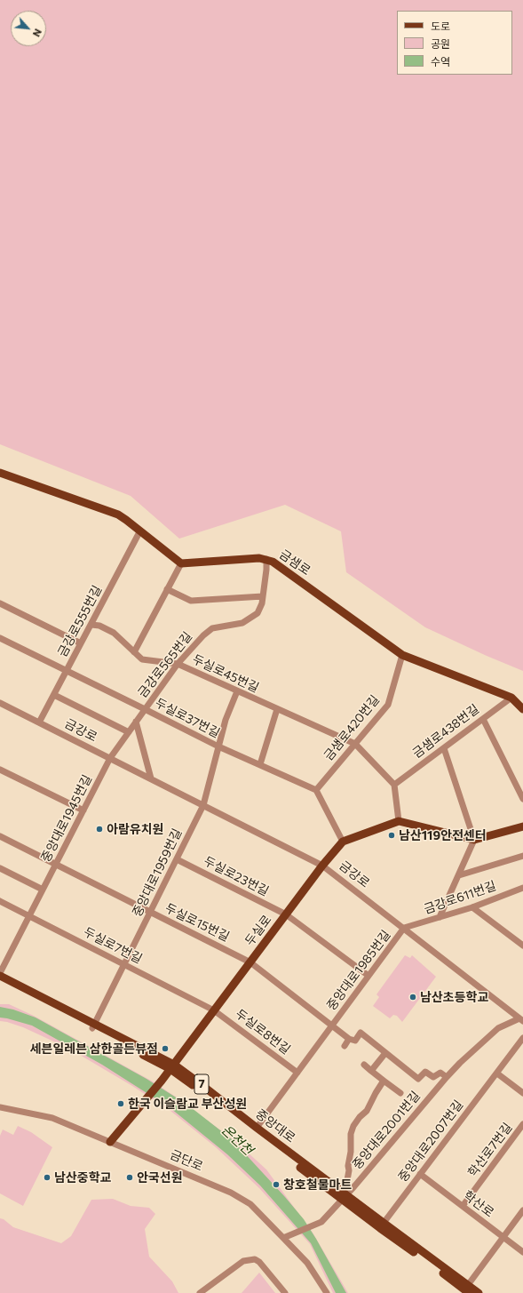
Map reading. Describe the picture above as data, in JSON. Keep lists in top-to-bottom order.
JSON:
{
  "streets": {
    "main road": [
      "금샘로",
      "두실로",
      "7",
      "중앙대로"
    ],
    "street": [
      "금강로555번길",
      "금강로565번길",
      "두실로45번길",
      "두실로37번길",
      "금샘로420번길",
      "금강로",
      "금샘로438번길",
      "중앙대로1945번길",
      "중앙대로1959번길",
      "두실로23번길",
      "금강로611번길",
      "두실로15번길",
      "두실로7번길",
      "중앙대로1985번길",
      "두실로8번길",
      "중앙대로2001번길",
      "중앙대로2007번길",
      "학산로7번길",
      "금단로",
      "학산로"
    ]
  },
  "crossings": [
    ["금샘로", "금강로565번길"],
    ["금샘로", "금샘로420번길"],
    ["금샘로", "금샘로438번길"],
    ["금강로555번길", "두실로45번길"],
    ["금강로555번길", "두실로37번길"],
    ["금강로555번길", "금강로"],
    ["금강로565번길", "두실로45번길"],
    ["금강로565번길", "두실로37번길"],
    ["금강로565번길", "금강로"],
    ["금강로565번길", "중앙대로1945번길"],
    ["두실로45번길", "금샘로420번길"],
    ["두실로45번길", "금샘로438번길"],
    ["두실로45번길", "중앙대로1959번길"],
    ["두실로37번길", "금샘로420번길"],
    ["두실로37번길", "중앙대로1959번길"],
    ["금강로", "중앙대로1945번길"],
    ["금강로", "중앙대로1959번길"],
    ["금강로", "금강로611번길"],
    ["금강로", "두실로"],
    ["금강로", "중앙대로1985번길"],
    ["금강로", "중앙대로2001번길"],
    ["중앙대로1945번길", "두실로15번길"],
    ["중앙대로1945번길", "두실로7번길"],
    ["중앙대로1945번길", "중앙대로"],
    ["중앙대로1959번길", "두실로23번길"],
    ["중앙대로1959번길", "두실로15번길"],
    ["중앙대로1959번길", "두실로7번길"],
    ["중앙대로1959번길", "중앙대로"],
    ["두실로23번길", "두실로"],
    ["두실로23번길", "중앙대로1985번길"],
    ["금강로611번길", "중앙대로1985번길"],
    ["두실로15번길", "두실로"],
    ["두실로15번길", "중앙대로1985번길"],
    ["두실로", "두실로7번길"],
    ["두실로", "두실로8번길"],
    ["두실로", "중앙대로"],
    ["두실로", "금단로"],
    ["두실로7번길", "두실로8번길"],
    ["중앙대로1985번길", "두실로8번길"],
    ["중앙대로1985번길", "중앙대로"],
    ["중앙대로", "중앙대로2001번길"],
    ["중앙대로", "중앙대로2007번길"],
    ["중앙대로2007번길", "학산로"],
    ["학산로7번길", "학산로"]
  ],
  "water": ["온천천"],
  "places": [
    "아람유치원",
    "남산119안전센터",
    "남산초등학교",
    "세븐일레븐 삼한골든뷰점",
    "한국 이슬람교 부산성원",
    "남산중학교",
    "안국선원",
    "창호철물마트"
  ],
  "legend": ["도로", "공원", "수역"],
  "north": "bottom right"
}
